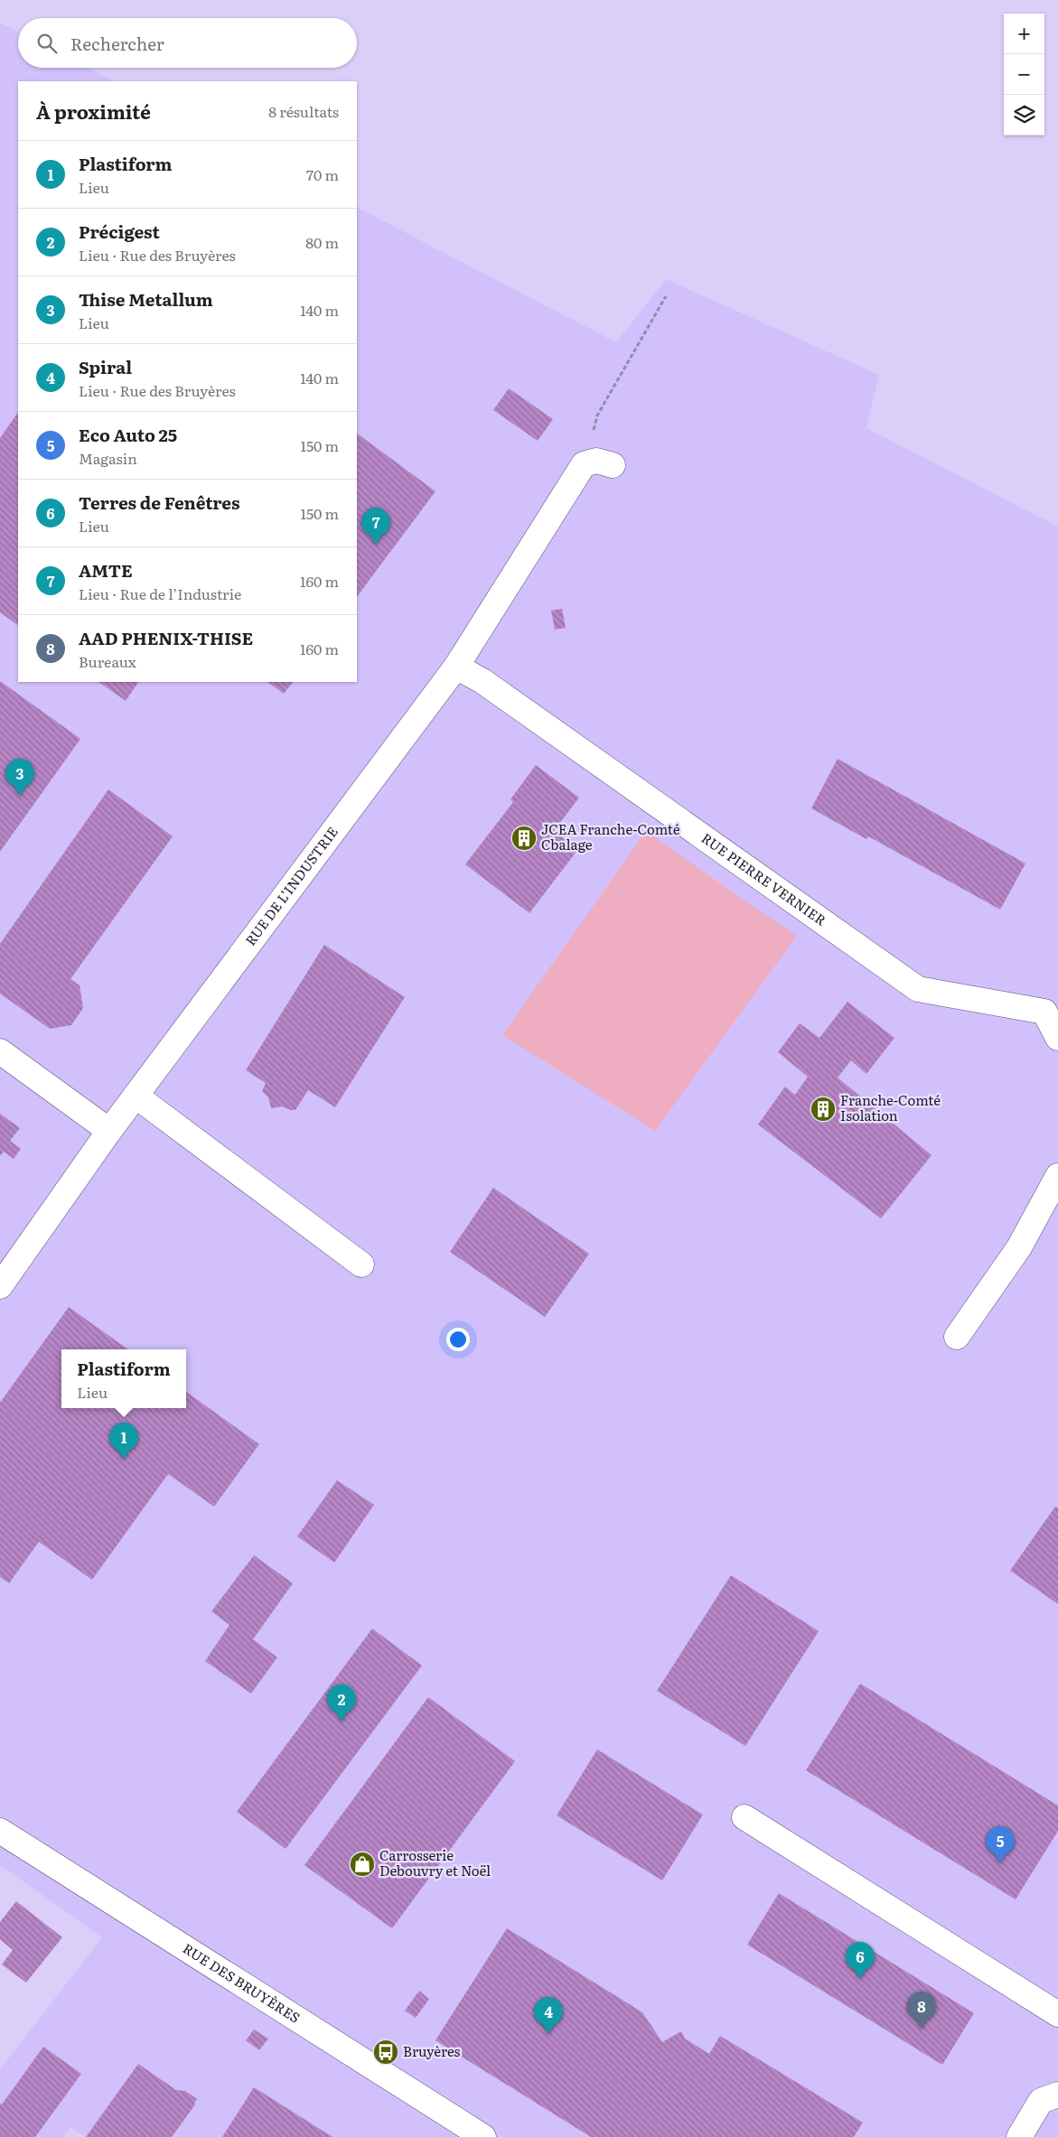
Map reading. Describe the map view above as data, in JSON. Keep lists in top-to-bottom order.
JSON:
{
  "streets": {
    "street": ["RUE PIERRE VERNIER", "RUE DE L’INDUSTRIE", "RUE DES BRUYÈRES"]
  },
  "crossings": [
    ["RUE PIERRE VERNIER", "RUE DE L’INDUSTRIE"]
  ],
  "places": {
    "building": ["JCEA Franche-Comté Cbalage", "Franche-Comté Isolation"],
    "shop": ["Carrosserie Debouvry et Noël"],
    "bus stop": ["Bruyères"]
  },
  "page": {
    "map_buttons": ["+", "−"],
    "search": "Rechercher",
    "heading": ["À proximité", "8 résultats"],
    "list": [
      {
        "mark": "1",
        "name": "Plastiform",
        "note": "Lieu",
        "value": "70 m"
      },
      {
        "mark": "2",
        "name": "Précigest",
        "note": "Lieu · Rue des Bruyères",
        "value": "80 m"
      },
      {
        "mark": "3",
        "name": "Thise Metallum",
        "note": "Lieu",
        "value": "140 m"
      },
      {
        "mark": "4",
        "name": "Spiral",
        "note": "Lieu · Rue des Bruyères",
        "value": "140 m"
      },
      {
        "mark": "5",
        "name": "Eco Auto 25",
        "note": "Magasin",
        "value": "150 m"
      },
      {
        "mark": "6",
        "name": "Terres de Fenêtres",
        "note": "Lieu",
        "value": "150 m"
      },
      {
        "mark": "7",
        "name": "AMTE",
        "note": "Lieu · Rue de l’Industrie",
        "value": "160 m"
      },
      {
        "mark": "8",
        "name": "AAD PHENIX-THISE",
        "note": "Bureaux",
        "value": "160 m"
      }
    ],
    "pins": [
      "7",
      "3",
      "1",
      "2",
      "5",
      "6",
      "8",
      "4"
    ],
    "popup": ["Plastiform", "Lieu"]
  }
}
